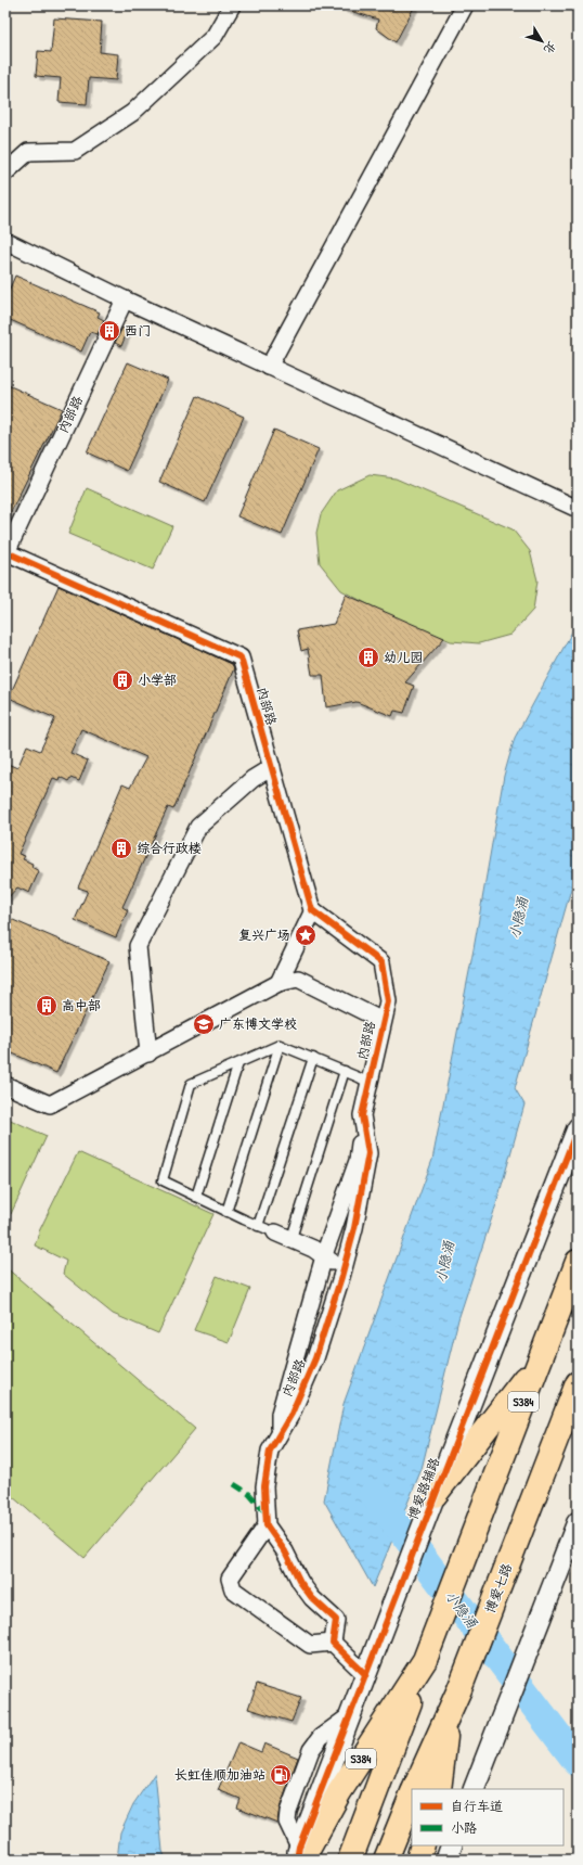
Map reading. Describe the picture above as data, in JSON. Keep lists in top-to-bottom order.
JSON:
{
  "streets": {
    "highway": ["S384", "博爱七路"],
    "street": ["内部路", "博爱路辅路"]
  },
  "crossings": [
    ["S384", "博爱路辅路"]
  ],
  "water": ["小隐涌"],
  "places": {
    "building": [
      "西门",
      "幼儿园",
      "小学部",
      "综合行政楼",
      "高中部"
    ],
    "place": ["复兴广场"],
    "school or university": ["广东博文学校"],
    "fuel station": ["长虹佳顺加油站"]
  },
  "legend": ["自行车道", "小路"],
  "north": "bottom right"
}
